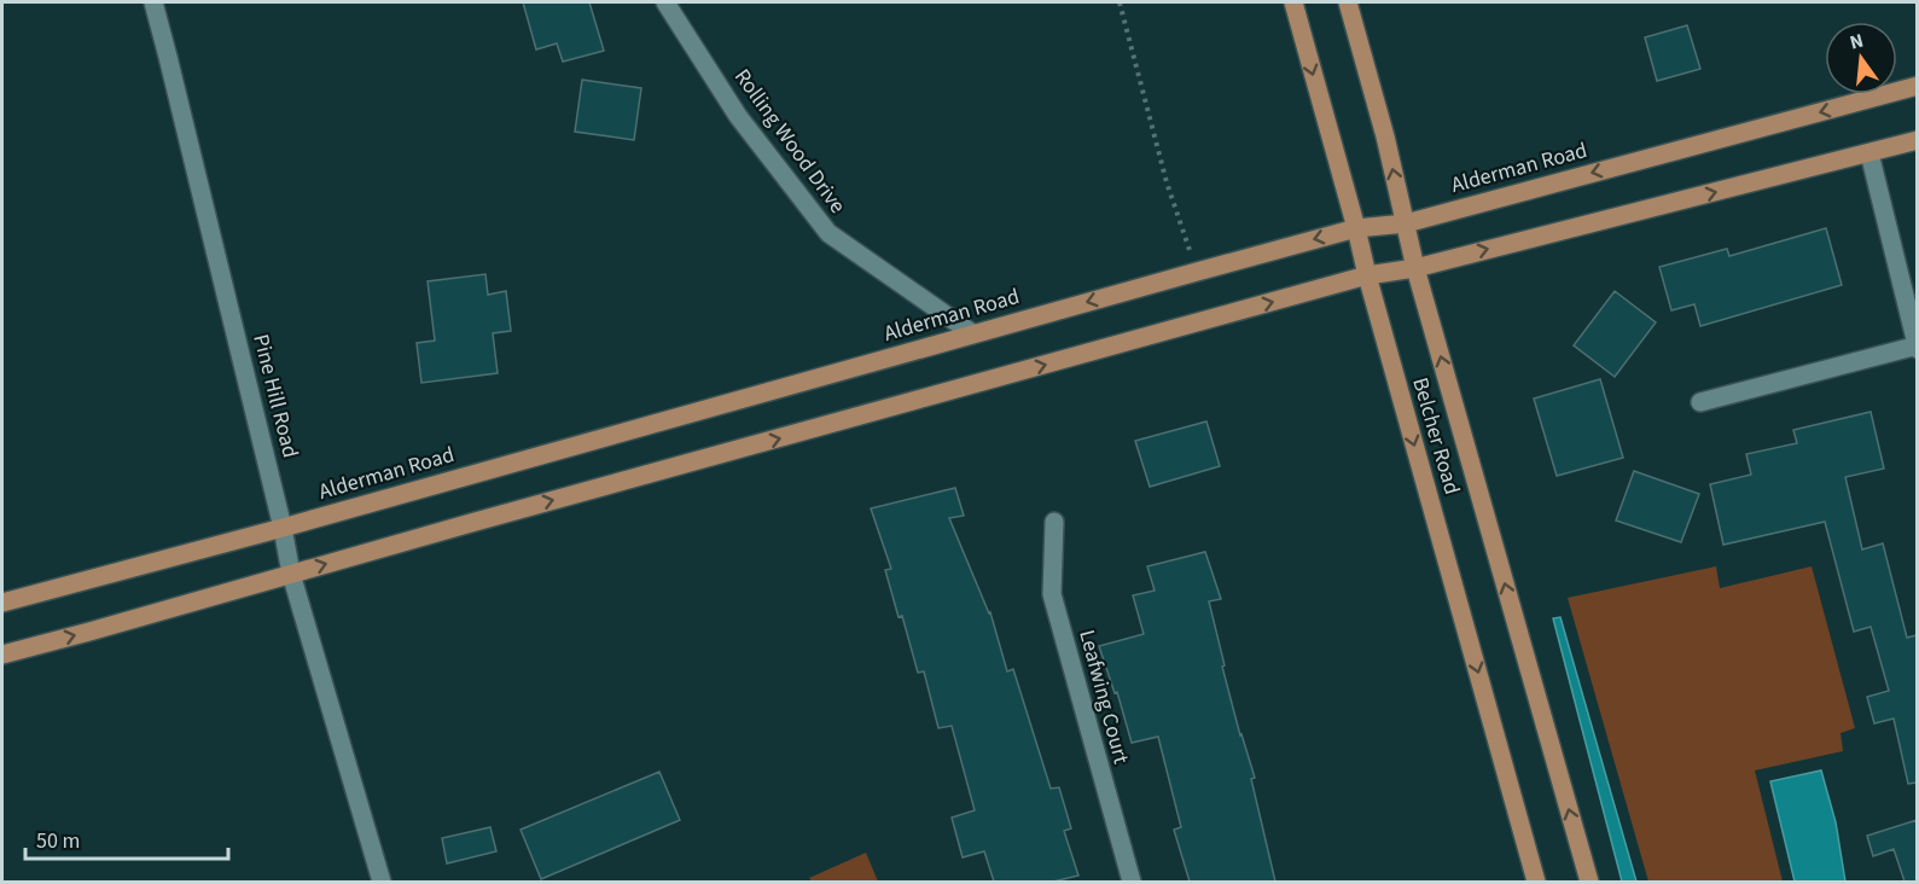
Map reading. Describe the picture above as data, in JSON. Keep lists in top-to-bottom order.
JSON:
{
  "streets": {
    "main road": ["Alderman Road", "Belcher Road"],
    "street": ["Rolling Wood Drive", "Pine Hill Road", "Leafwing Court"]
  },
  "crossings": [
    ["Rolling Wood Drive", "Alderman Road"],
    ["Alderman Road", "Pine Hill Road"],
    ["Alderman Road", "Belcher Road"]
  ],
  "scale_bar": "50 m",
  "north": "top"
}
